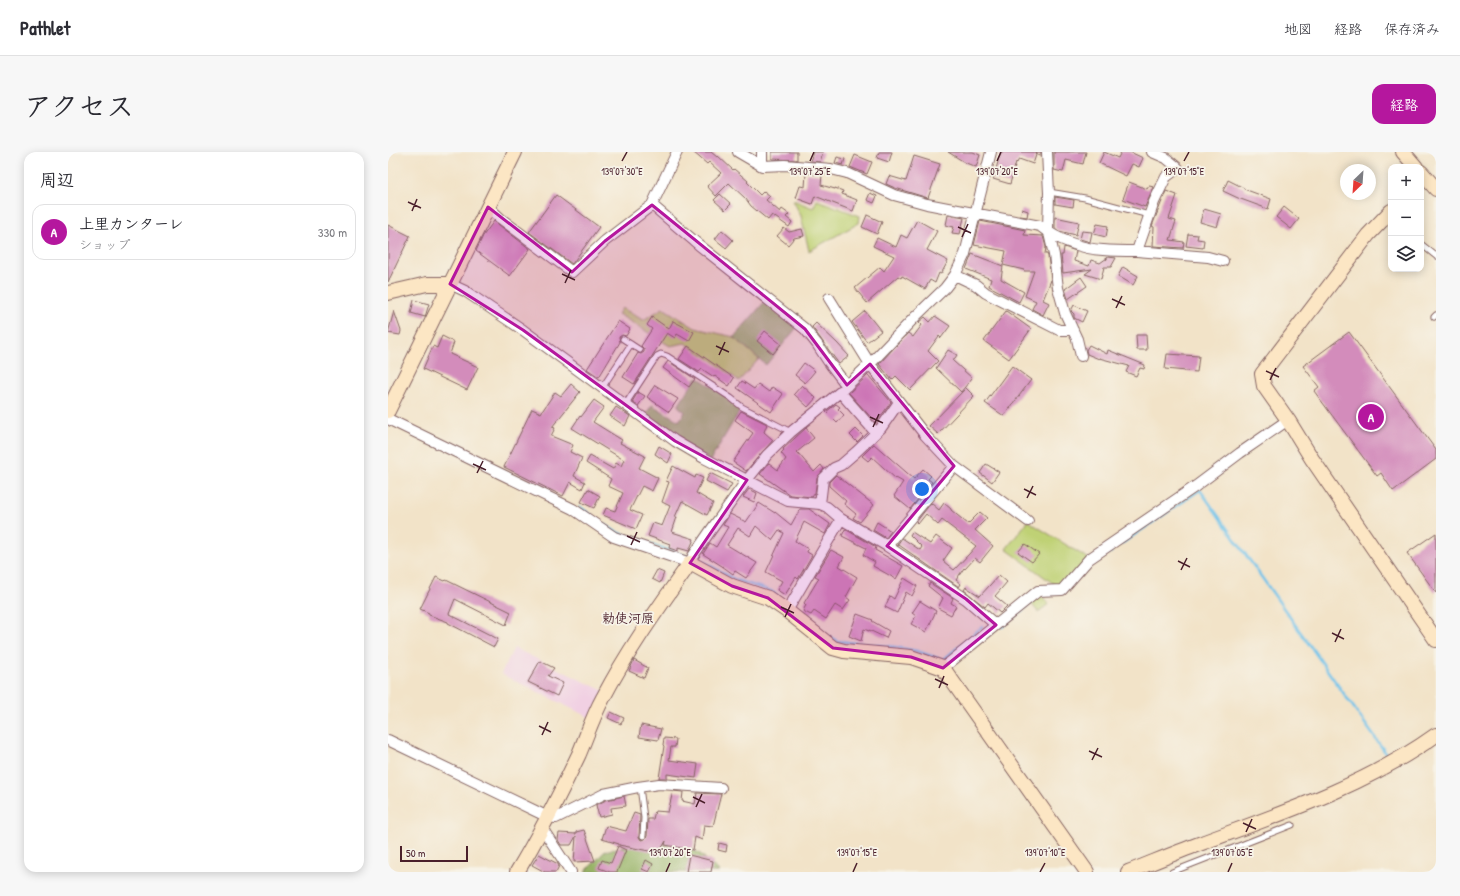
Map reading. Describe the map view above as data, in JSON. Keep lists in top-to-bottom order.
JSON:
{
  "districts": ["勅使河原"],
  "scale_bar": "50 m",
  "north": "bottom left",
  "page": {
    "header": "Pathlet",
    "nav": ["地図", "経路", "保存済み"],
    "title": "アクセス",
    "buttons": "経路",
    "heading": "周辺",
    "map_buttons": ["+", "−"],
    "list": [
      {
        "mark": "A",
        "name": "上里カンターレ",
        "note": "ショップ",
        "value": "330 m"
      }
    ],
    "pins": "A",
    "scale": "50 m"
  },
  "coordinates": [
    "139°07'30\"E",
    "139°07'25\"E",
    "139°07'20\"E",
    "139°07'15\"E",
    "139°07'10\"E",
    "139°07'05\"E"
  ]
}
